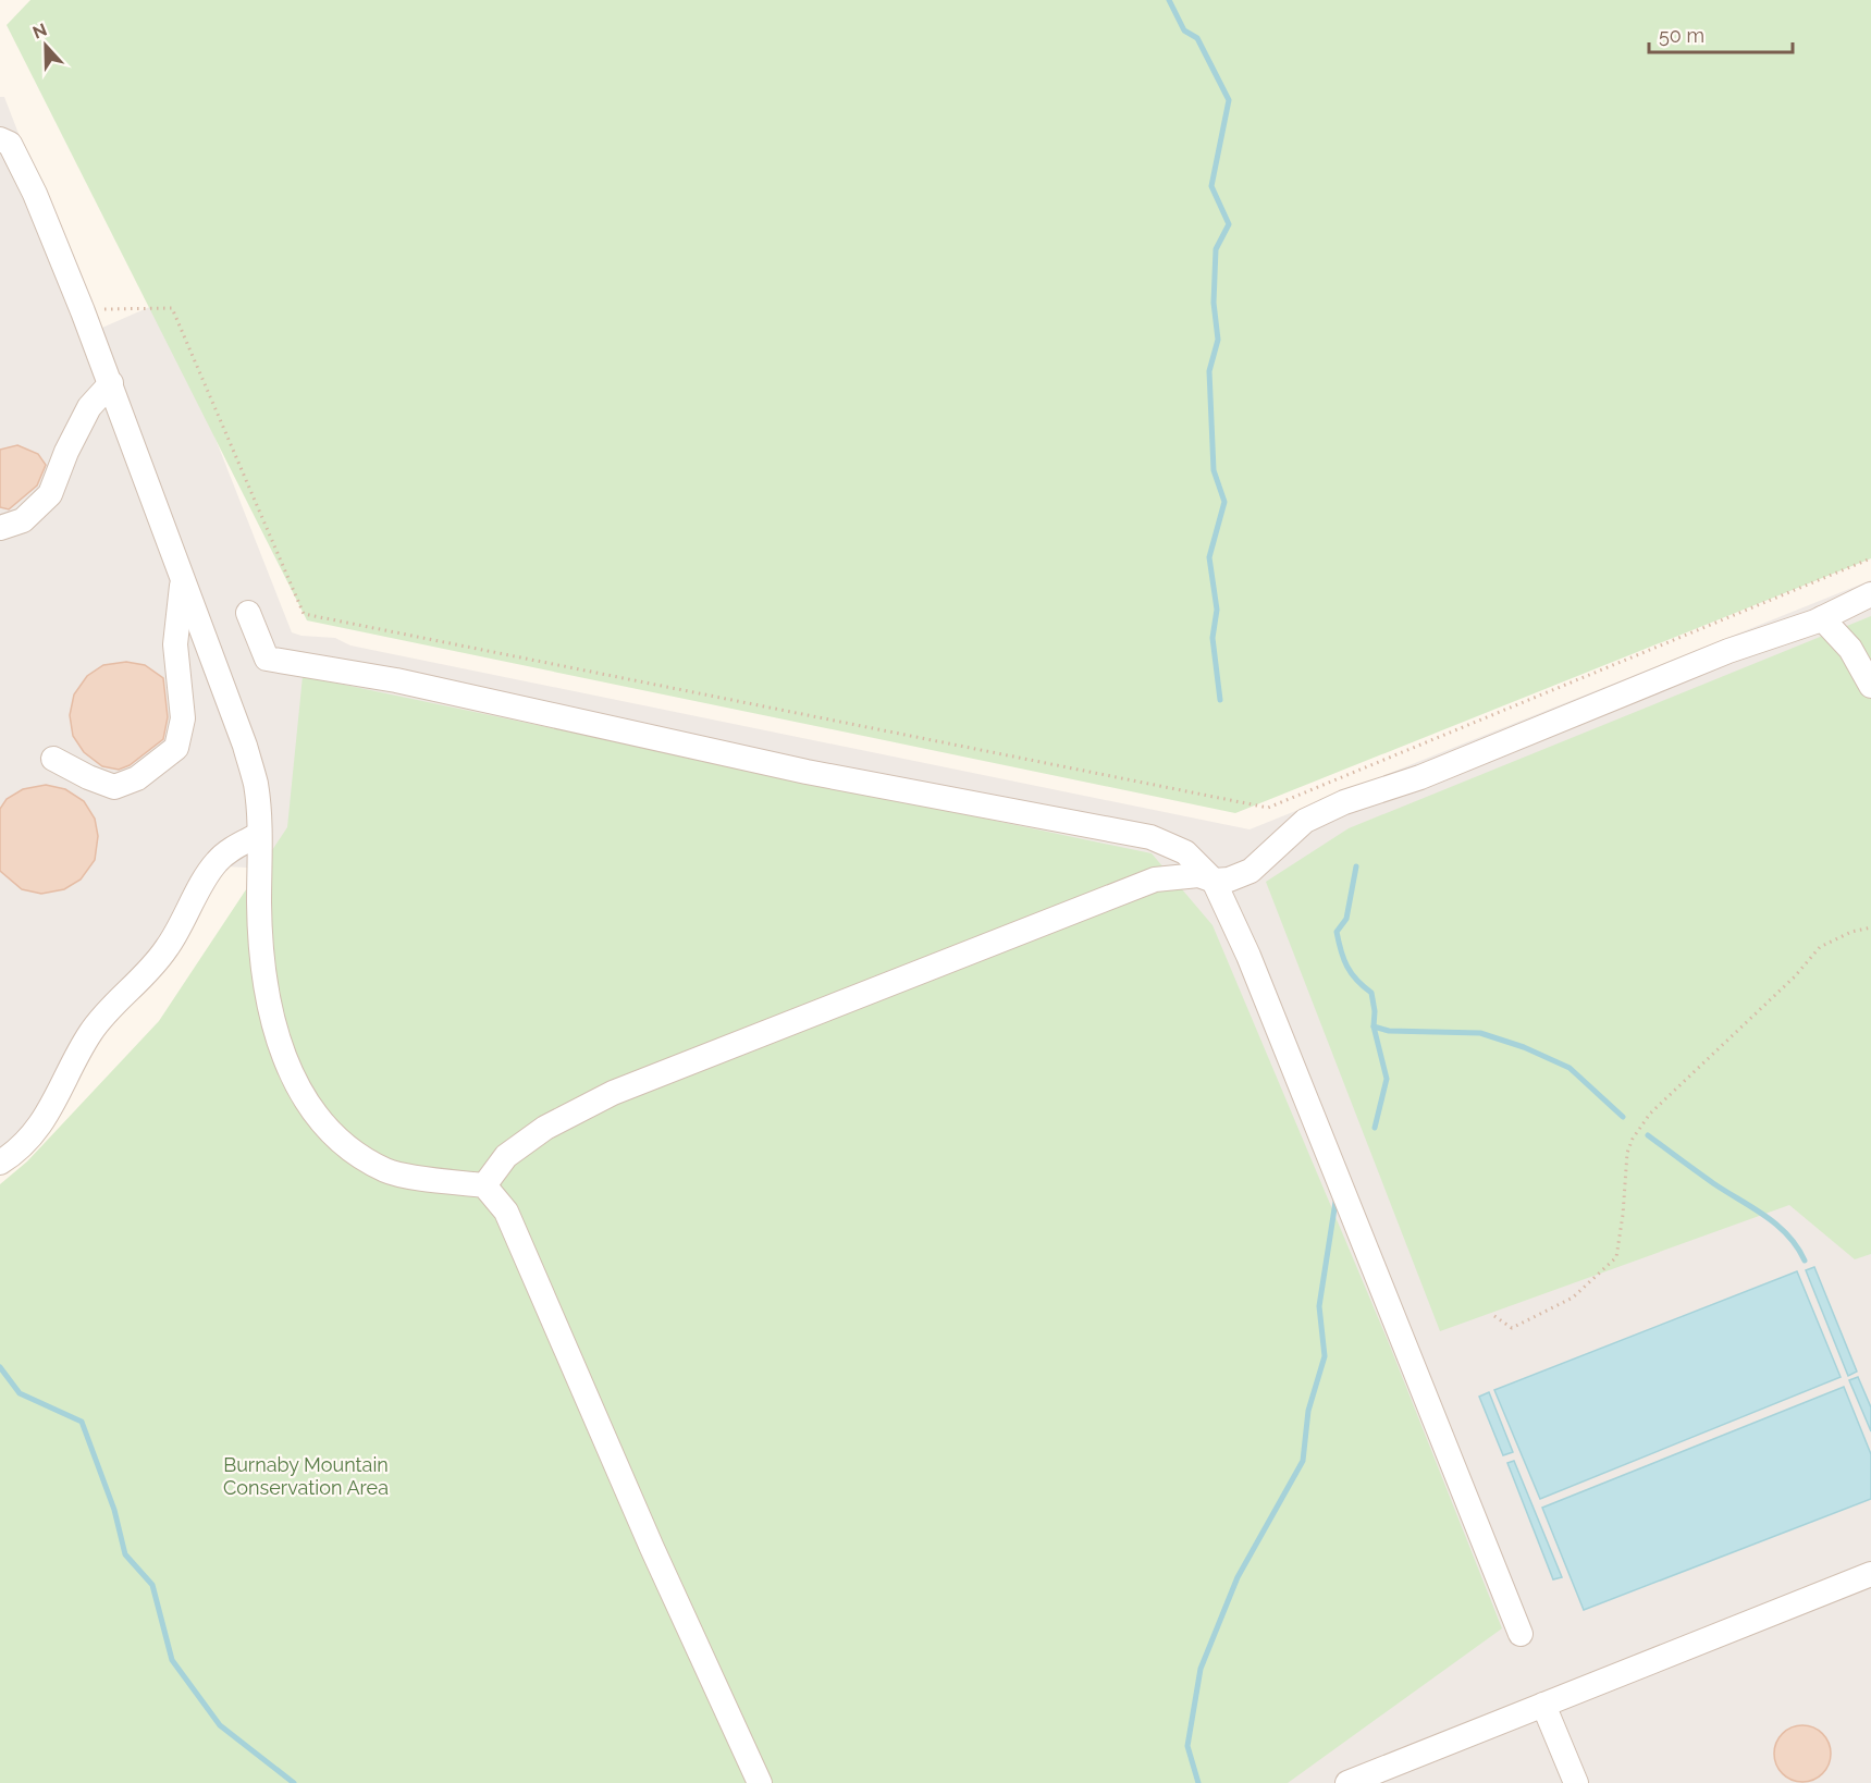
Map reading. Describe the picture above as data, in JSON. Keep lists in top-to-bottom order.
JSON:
{
  "parks": ["Burnaby Mountain Conservation Area"],
  "scale_bar": "50 m",
  "north": "top"
}
